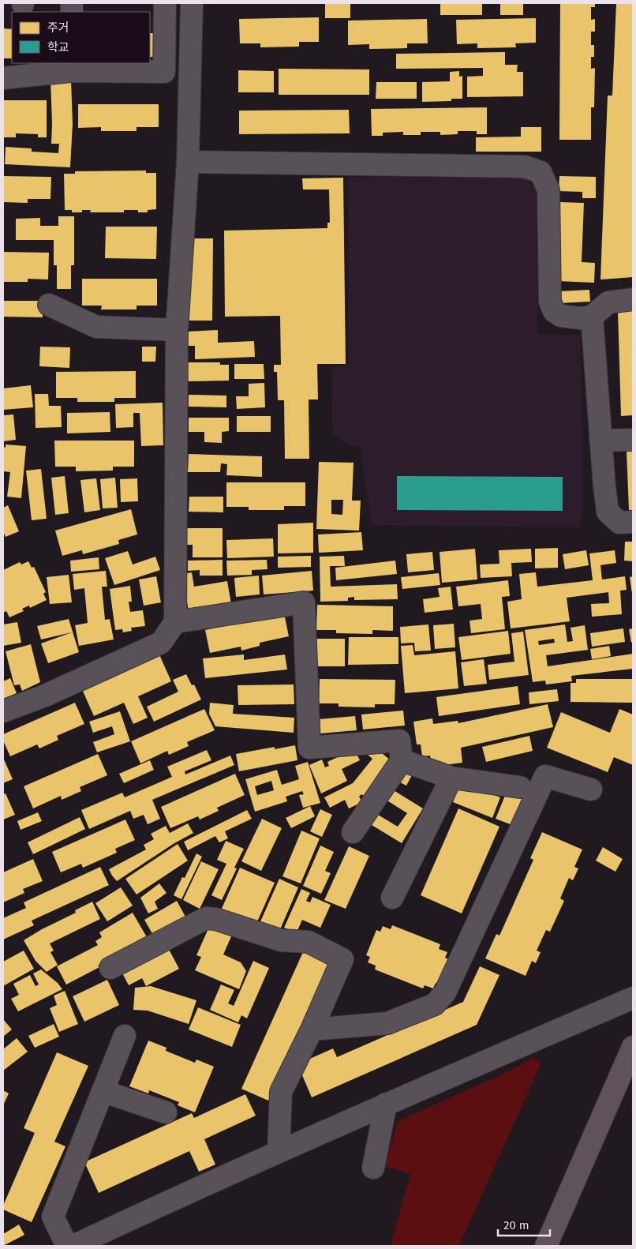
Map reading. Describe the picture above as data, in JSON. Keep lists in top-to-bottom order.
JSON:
{
  "legend": ["주거", "학교"],
  "scale_bar": "20 m"
}
